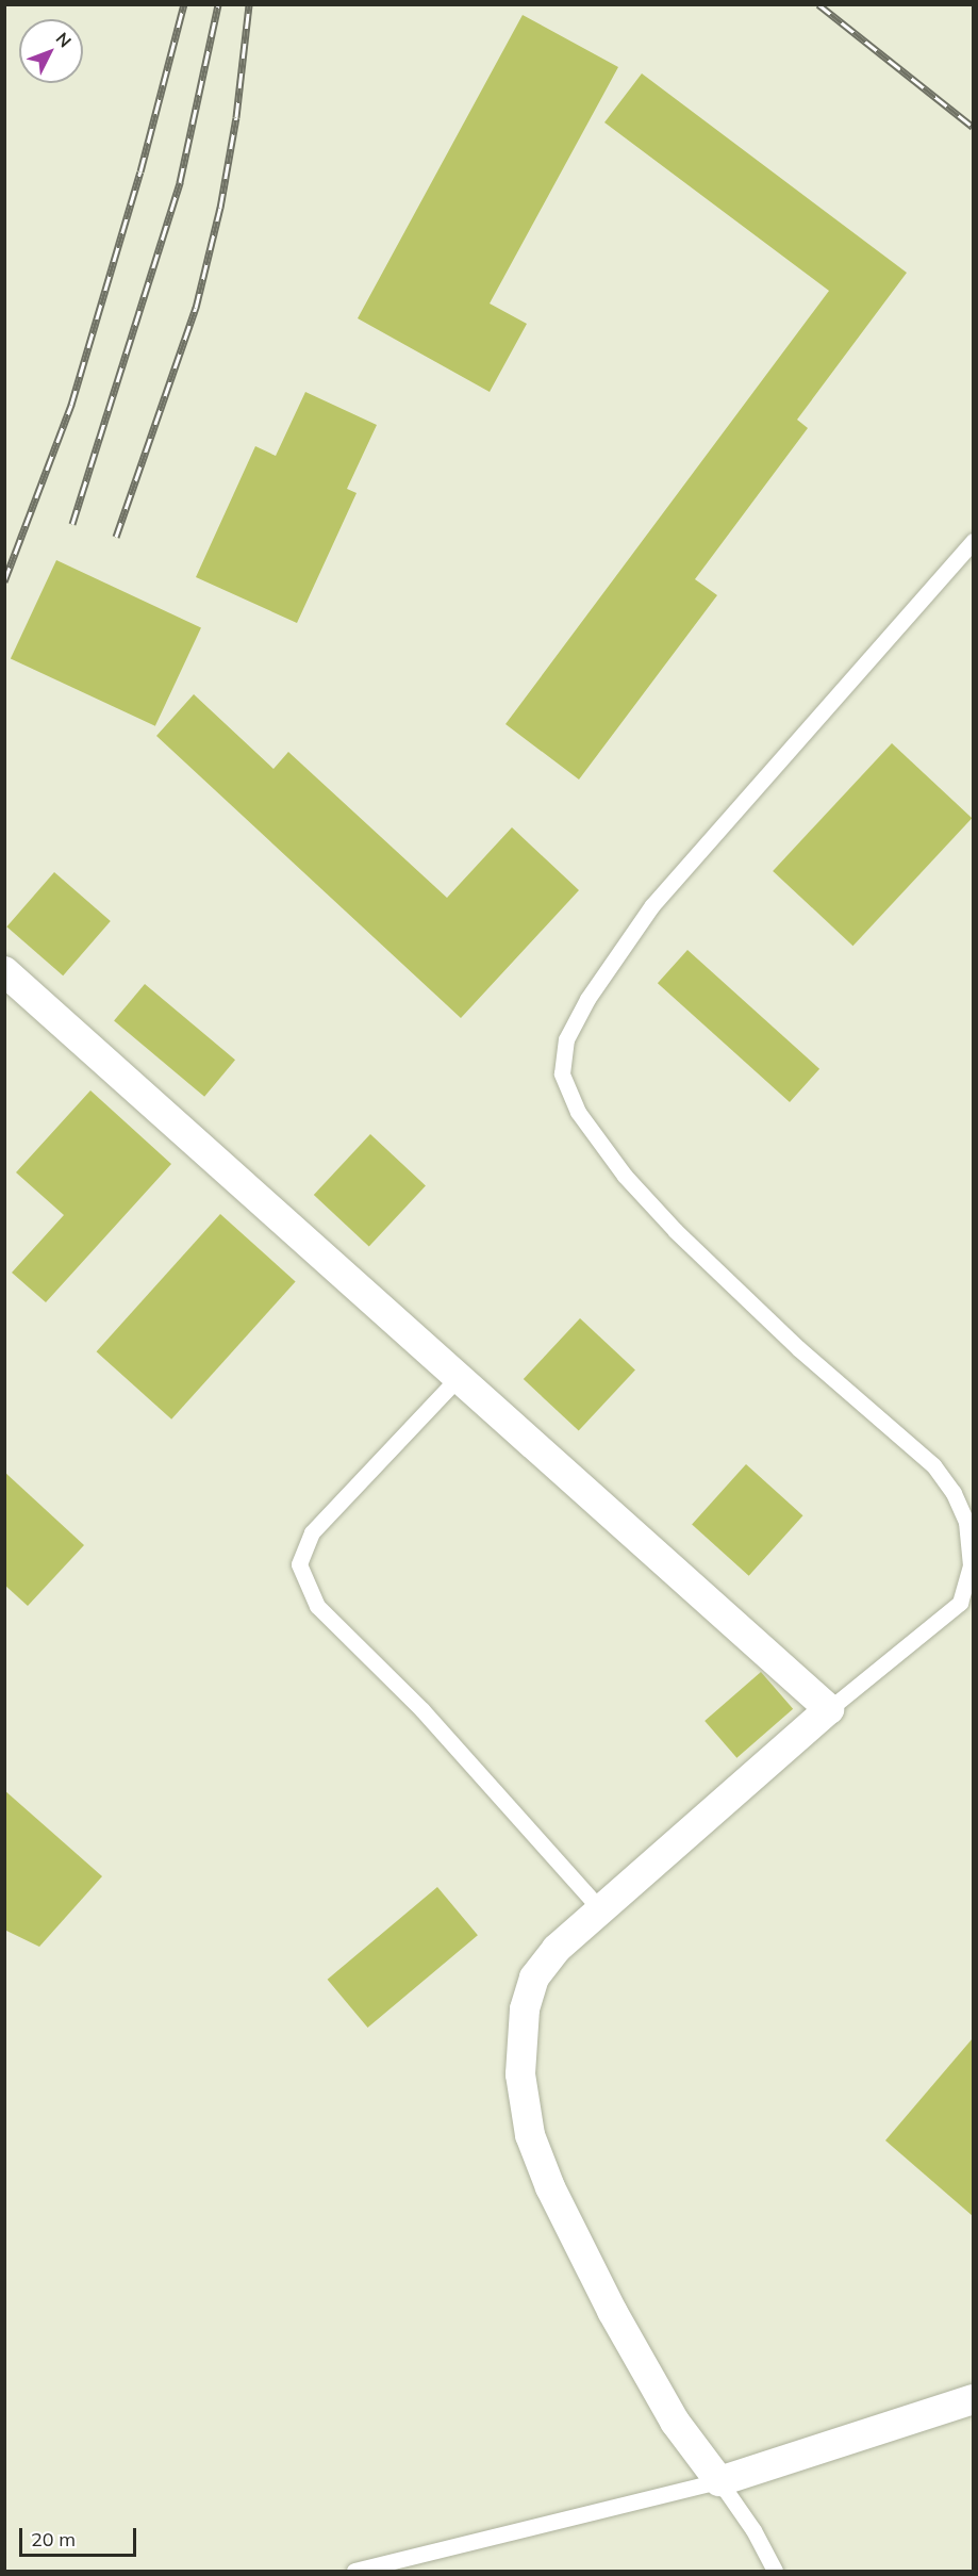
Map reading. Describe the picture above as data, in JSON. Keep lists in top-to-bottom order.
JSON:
{
  "scale_bar": "20 m",
  "north": "top right"
}
